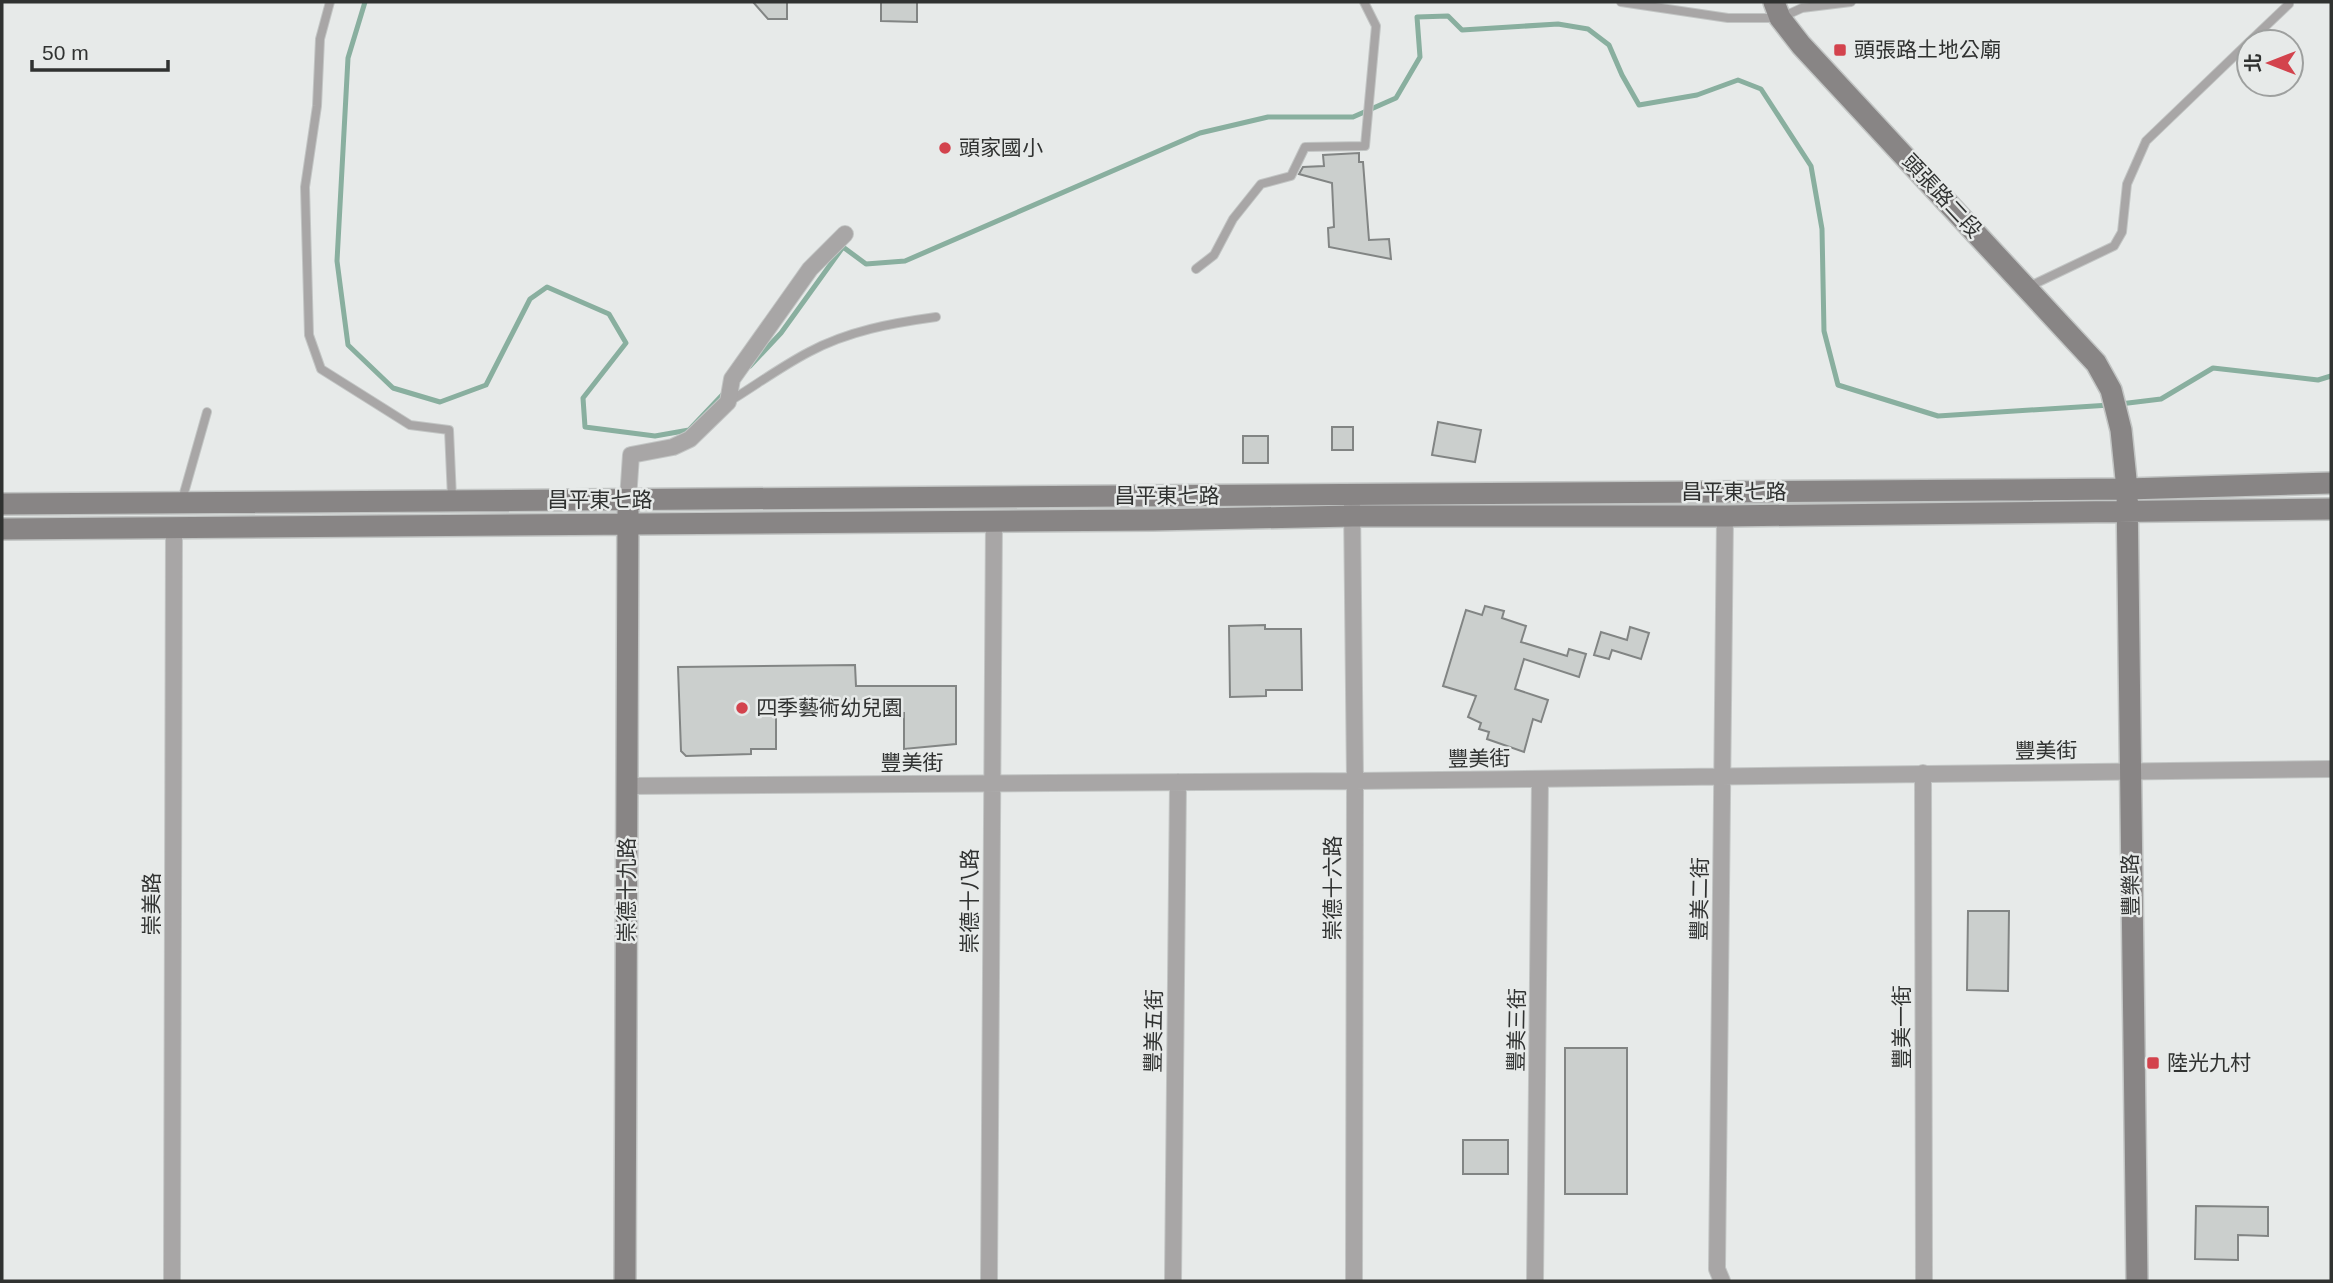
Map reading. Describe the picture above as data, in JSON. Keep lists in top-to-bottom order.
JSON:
{
  "streets": {
    "street": [
      "頭張路二段",
      "昌平東七路",
      "豐美街",
      "豐樂路",
      "崇德十六路",
      "崇德十九路",
      "豐美二街",
      "崇德十八路",
      "崇美路",
      "豐美一街",
      "豐美三街",
      "豐美五街"
    ]
  },
  "crossings": [
    ["頭張路二段", "昌平東七路"],
    ["頭張路二段", "豐樂路"],
    ["昌平東七路", "豐樂路"],
    ["昌平東七路", "崇德十六路"],
    ["昌平東七路", "崇德十九路"],
    ["昌平東七路", "豐美二街"],
    ["昌平東七路", "崇德十八路"],
    ["昌平東七路", "崇美路"],
    ["豐美街", "豐樂路"],
    ["豐美街", "崇德十六路"],
    ["豐美街", "崇德十九路"],
    ["豐美街", "豐美二街"],
    ["豐美街", "崇德十八路"],
    ["豐美街", "豐美一街"],
    ["豐美街", "豐美三街"],
    ["豐美街", "豐美五街"]
  ],
  "places": {
    "transit": ["頭張路土地公廟", "陸光九村"],
    "other": ["頭家國小", "四季藝術幼兒園"]
  },
  "scale_bar": "50 m",
  "north": "left"
}
